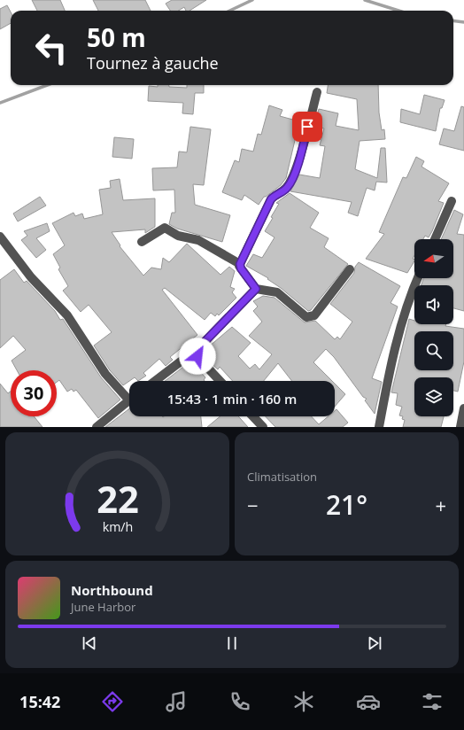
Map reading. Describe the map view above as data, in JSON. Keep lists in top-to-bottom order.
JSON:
{
  "north": "left",
  "page": {
    "turn": ["50 m", "Tournez à gauche"],
    "limit": "30",
    "trip": "15:43 · 1 min · 160 m",
    "tile": "Climatisation",
    "heat": ["−", "21°", "+"],
    "song": ["Northbound", "June Harbor"],
    "tabs": "15:42",
    "gauge": ["22", "km/h"]
  }
}
